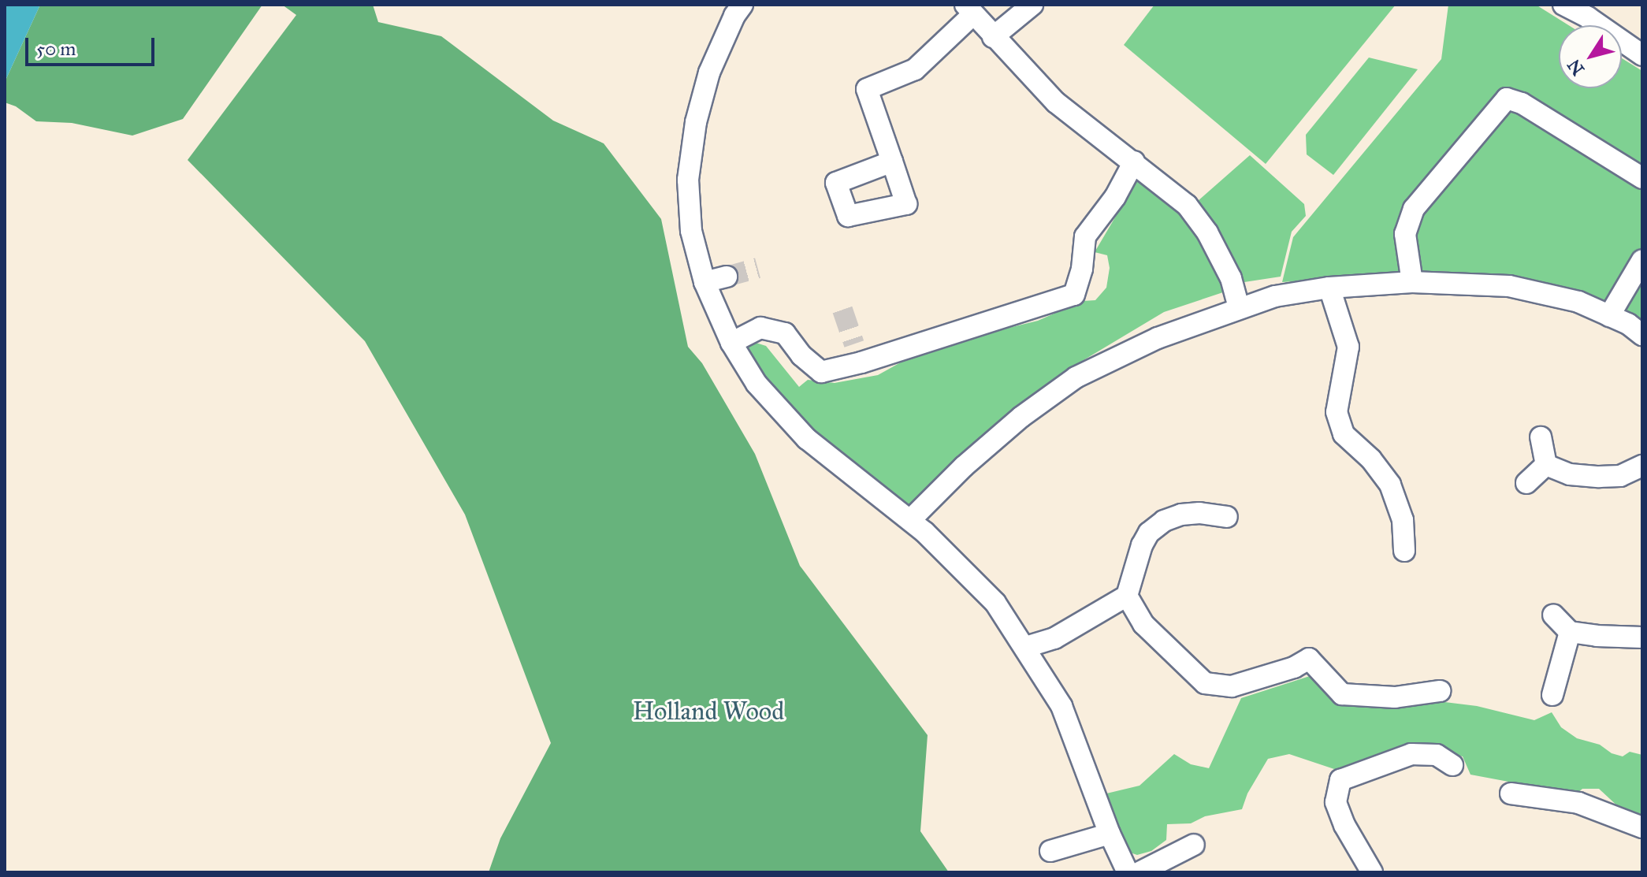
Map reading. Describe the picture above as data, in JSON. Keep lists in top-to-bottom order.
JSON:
{
  "parks": ["Holland Wood"],
  "scale_bar": "50 m",
  "north": "bottom left"
}
